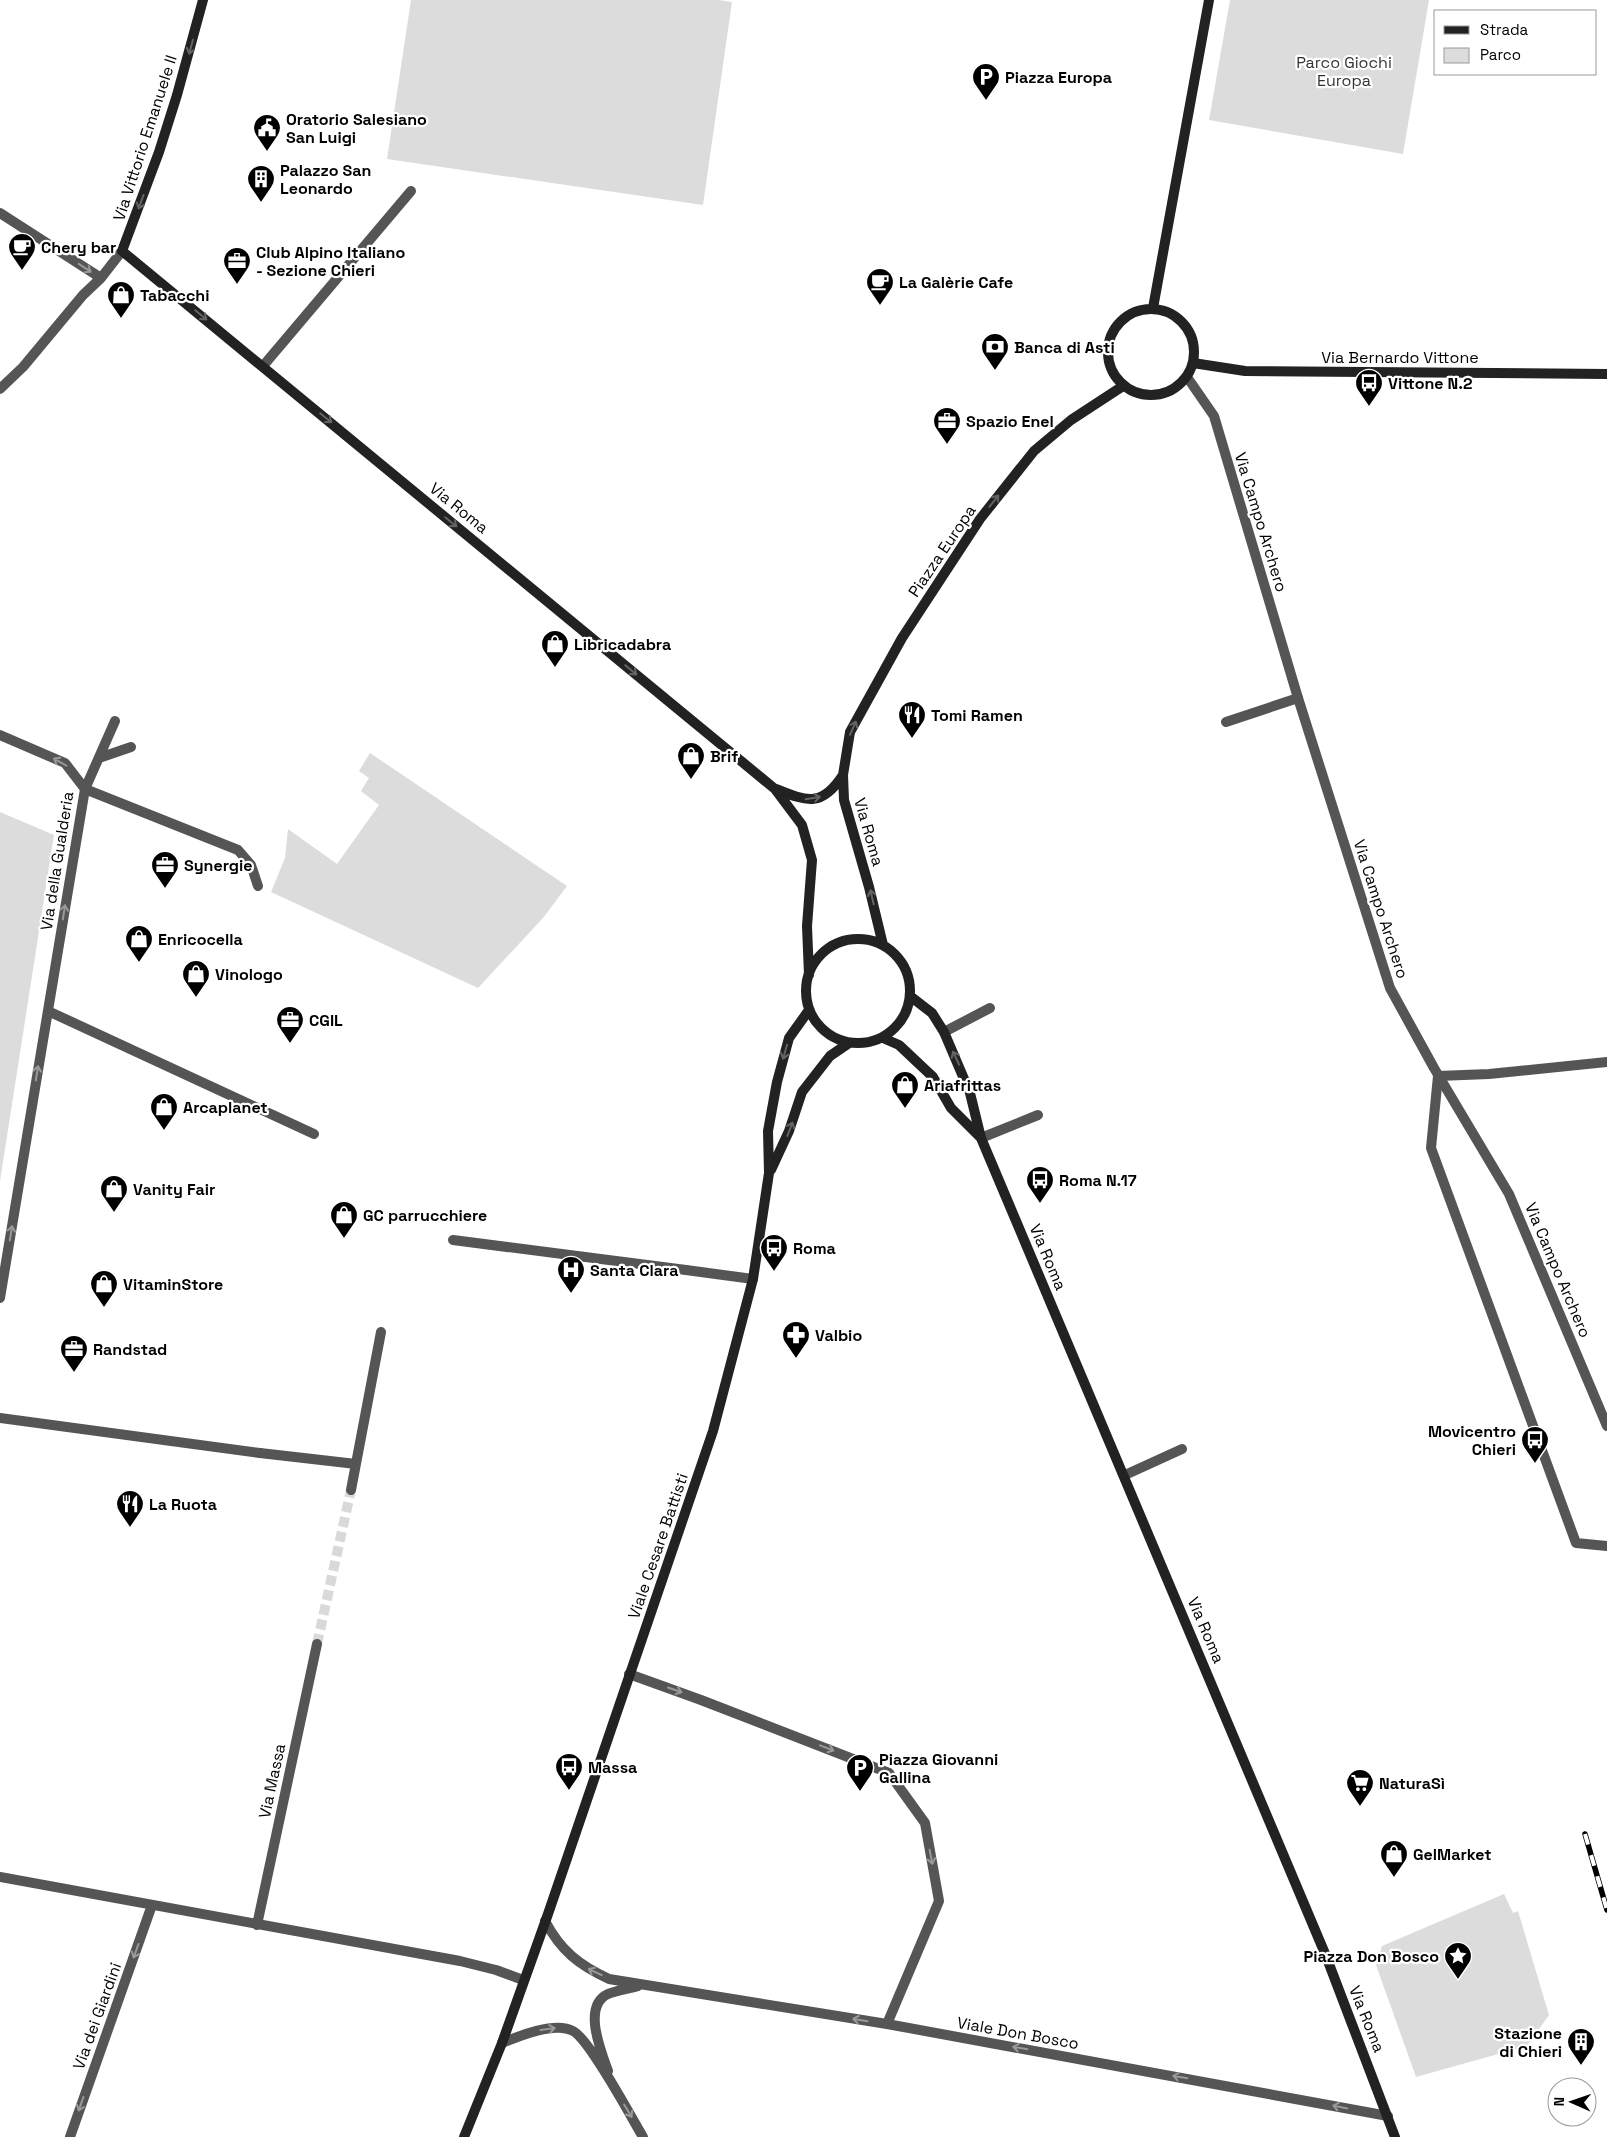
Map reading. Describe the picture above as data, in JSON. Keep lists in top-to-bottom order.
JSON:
{
  "streets": {
    "street": [
      "Via Vittorio Emanuele II",
      "Via Bernardo Vittone",
      "Via Roma",
      "Via Campo Archero",
      "Piazza Europa",
      "Via della Gualderia",
      "Viale Cesare Battisti",
      "Via Massa",
      "Via dei Giardini",
      "Viale Don Bosco"
    ]
  },
  "crossings": [
    ["Via Vittorio Emanuele II", "Via Roma"],
    ["Via Bernardo Vittone", "Via Campo Archero"],
    ["Via Bernardo Vittone", "Piazza Europa"],
    ["Via Roma", "Piazza Europa"],
    ["Via Roma", "Viale Cesare Battisti"],
    ["Via Roma", "Viale Don Bosco"],
    ["Via Campo Archero", "Piazza Europa"],
    ["Viale Cesare Battisti", "Viale Don Bosco"]
  ],
  "one_way": [
    "Via Vittorio Emanuele II",
    "Piazza Europa",
    "Via della Gualderia",
    "Via dei Giardini",
    "Viale Don Bosco"
  ],
  "parks": ["Parco Giochi Europa"],
  "places": {
    "parking": ["Piazza Europa", "Piazza Giovanni Gallina"],
    "public building": ["Oratorio Salesiano San Luigi"],
    "building": ["Palazzo San Leonardo", "Stazione di Chieri"],
    "cafe": ["Chery bar", "La Galèrie Cafe"],
    "office": [
      "Club Alpino Italiano - Sezione Chieri",
      "Spazio Enel",
      "Synergie",
      "CGIL",
      "Randstad"
    ],
    "shop": [
      "Tabacchi",
      "Libricadabra",
      "Brif",
      "Enricocella",
      "Vinologo",
      "Ariafrittas",
      "Arcaplanet",
      "Vanity Fair",
      "GC parrucchiere",
      "VitaminStore",
      "GelMarket"
    ],
    "bank": ["Banca di Asti"],
    "bus stop": [
      "Vittone N.2",
      "Roma N.17",
      "Roma",
      "Movicentro Chieri",
      "Massa"
    ],
    "restaurant": ["Tomi Ramen", "La Ruota"],
    "hospital": ["Santa Clara"],
    "pharmacy": ["Valbio"],
    "supermarket": ["NaturaSì"],
    "place": ["Piazza Don Bosco"]
  },
  "legend": ["Strada", "Parco"],
  "north": "left"
}
